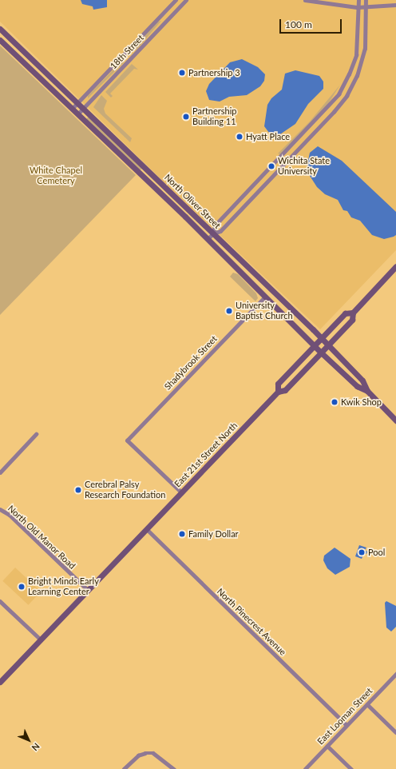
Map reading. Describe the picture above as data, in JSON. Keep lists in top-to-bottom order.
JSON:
{
  "streets": {
    "main road": ["North Oliver Street", "East 21st Street North"],
    "street": [
      "18th Street",
      "Shadybrook Street",
      "North Old Manor Road",
      "North Pinecrest Avenue",
      "East Looman Street"
    ]
  },
  "crossings": [
    ["18th Street", "North Oliver Street"],
    ["North Oliver Street", "Shadybrook Street"],
    ["North Oliver Street", "East 21st Street North"],
    ["Shadybrook Street", "East 21st Street North"],
    ["East 21st Street North", "North Old Manor Road"],
    ["East 21st Street North", "North Pinecrest Avenue"],
    ["North Pinecrest Avenue", "East Looman Street"]
  ],
  "parks": ["White Chapel Cemetery"],
  "places": [
    "Partnership 3",
    "Partnership Building 11",
    "Hyatt Place",
    "Wichita State University",
    "University Baptist Church",
    "Kwik Shop",
    "Cerebral Palsy Research Foundation",
    "Family Dollar",
    "Pool",
    "Bright Minds Early Learning Center"
  ],
  "scale_bar": "100 m",
  "north": "bottom right"
}
